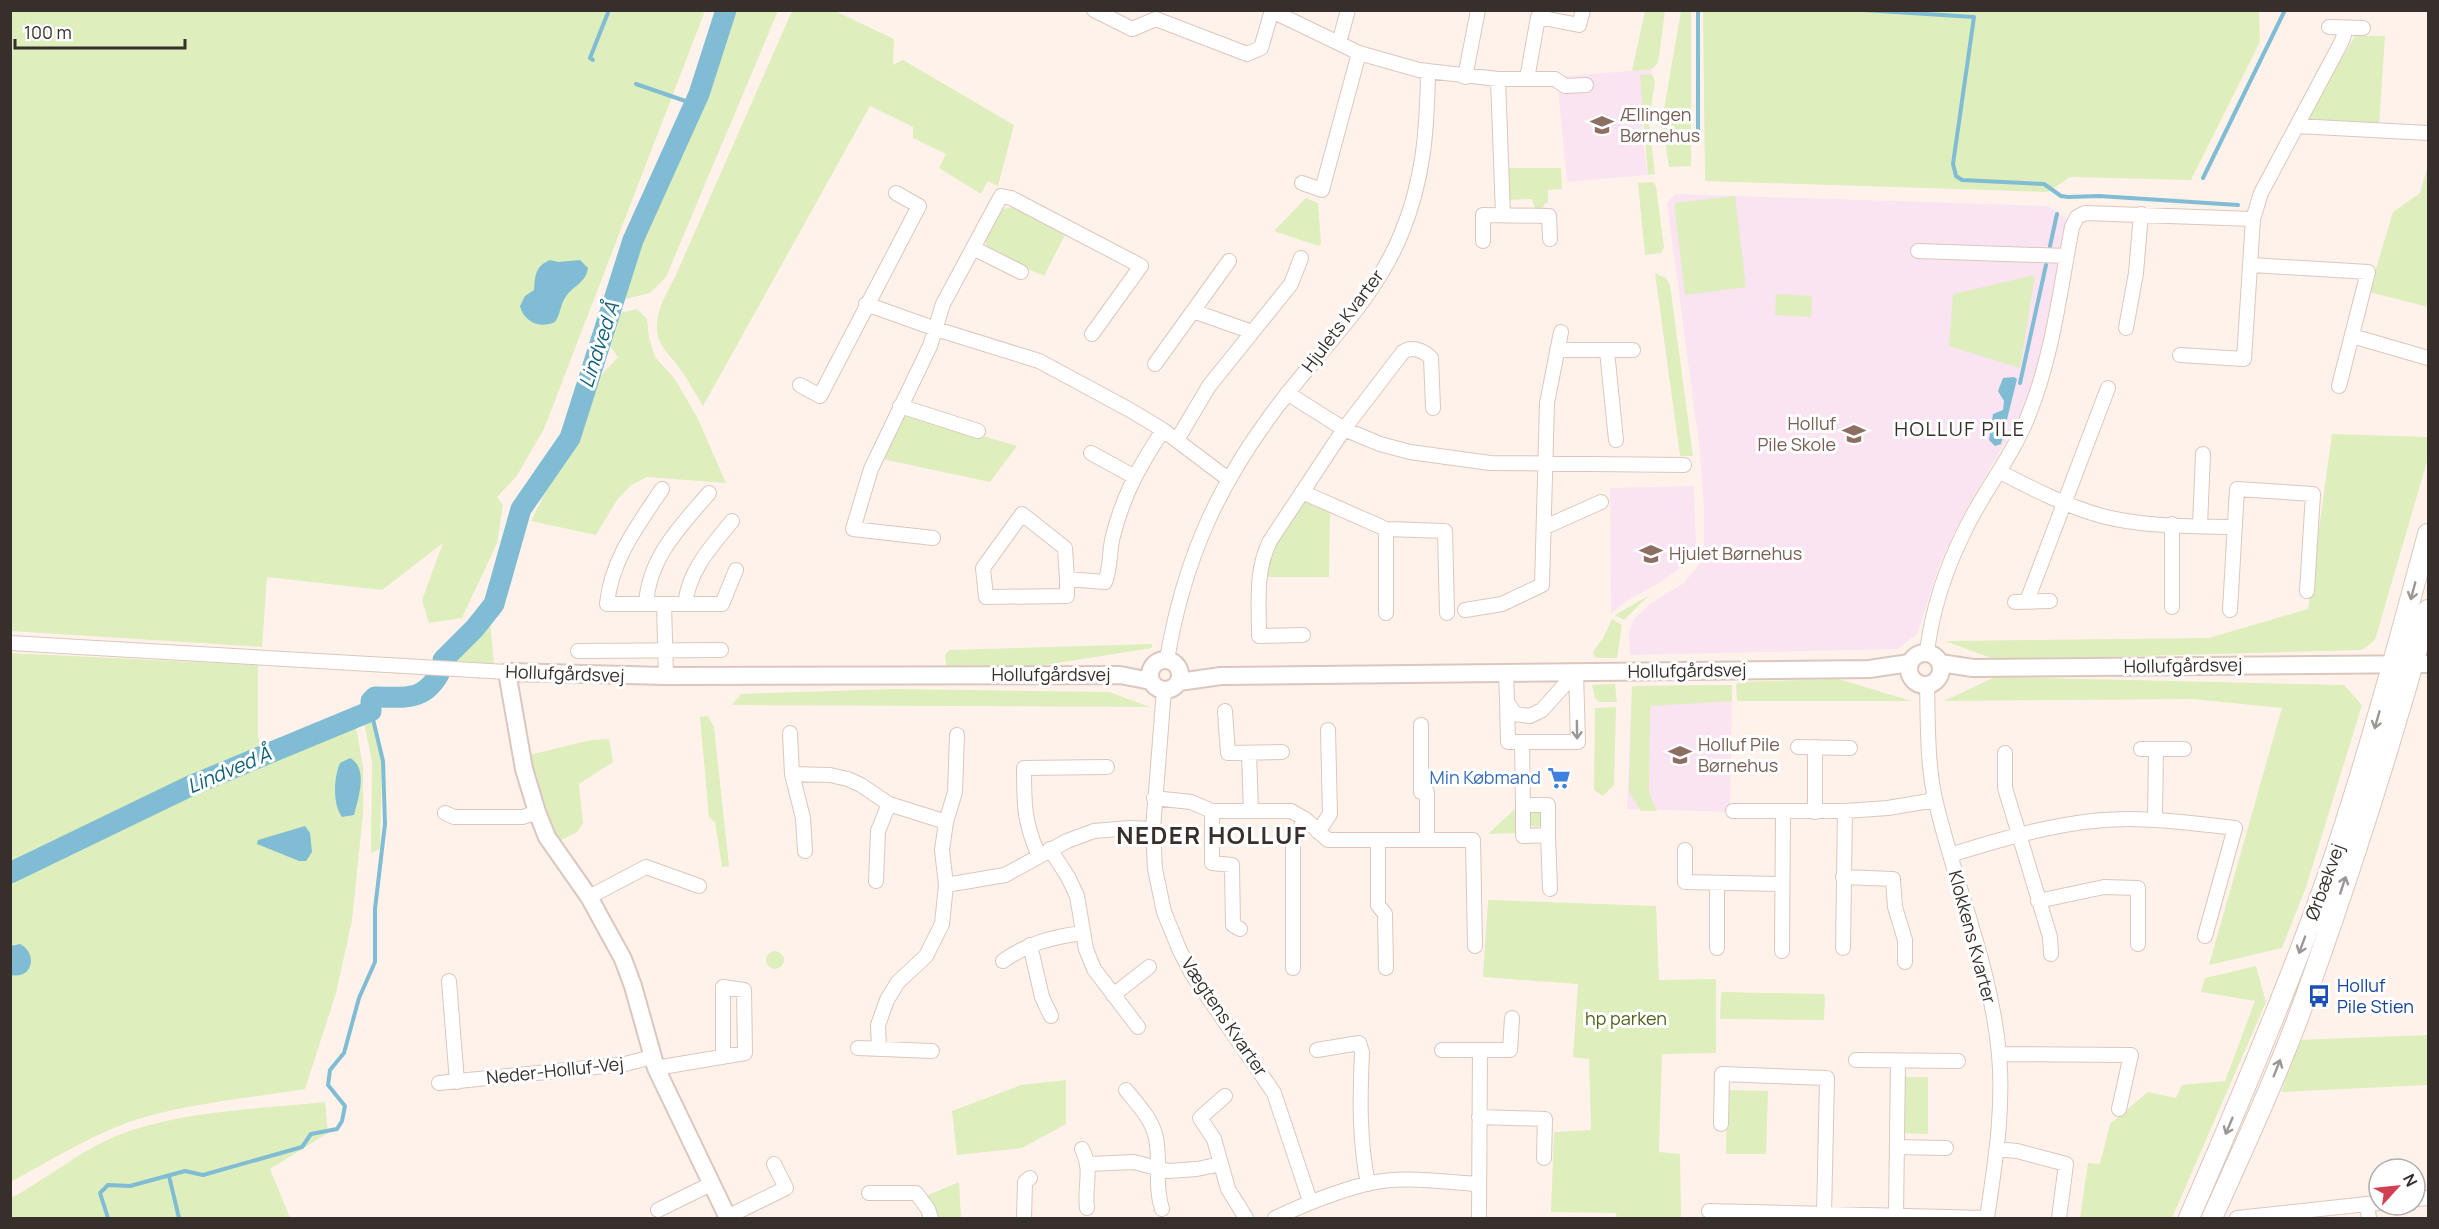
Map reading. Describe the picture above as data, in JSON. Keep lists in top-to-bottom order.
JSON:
{
  "streets": {
    "main road": ["Ørbækvej"],
    "street": [
      "Hjulets Kvarter",
      "Hollufgårdsvej",
      "Klokkens Kvarter",
      "Vægtens Kvarter",
      "Neder-Holluf-Vej"
    ]
  },
  "crossings": [
    ["Hjulets Kvarter", "Hollufgårdsvej"],
    ["Hollufgårdsvej", "Ørbækvej"],
    ["Hollufgårdsvej", "Klokkens Kvarter"],
    ["Hollufgårdsvej", "Vægtens Kvarter"]
  ],
  "districts": ["HOLLUF PILE", "NEDER HOLLUF"],
  "water": ["Lindved Å"],
  "parks": ["hp parken"],
  "places": {
    "school or university": [
      "Ællingen Børnehus",
      "Holluf Pile Skole",
      "Hjulet Børnehus",
      "Holluf Pile Børnehus"
    ],
    "supermarket": ["Min Købmand"],
    "bus stop": ["Holluf Pile Stien"]
  },
  "scale_bar": "100 m",
  "north": "top right"
}
